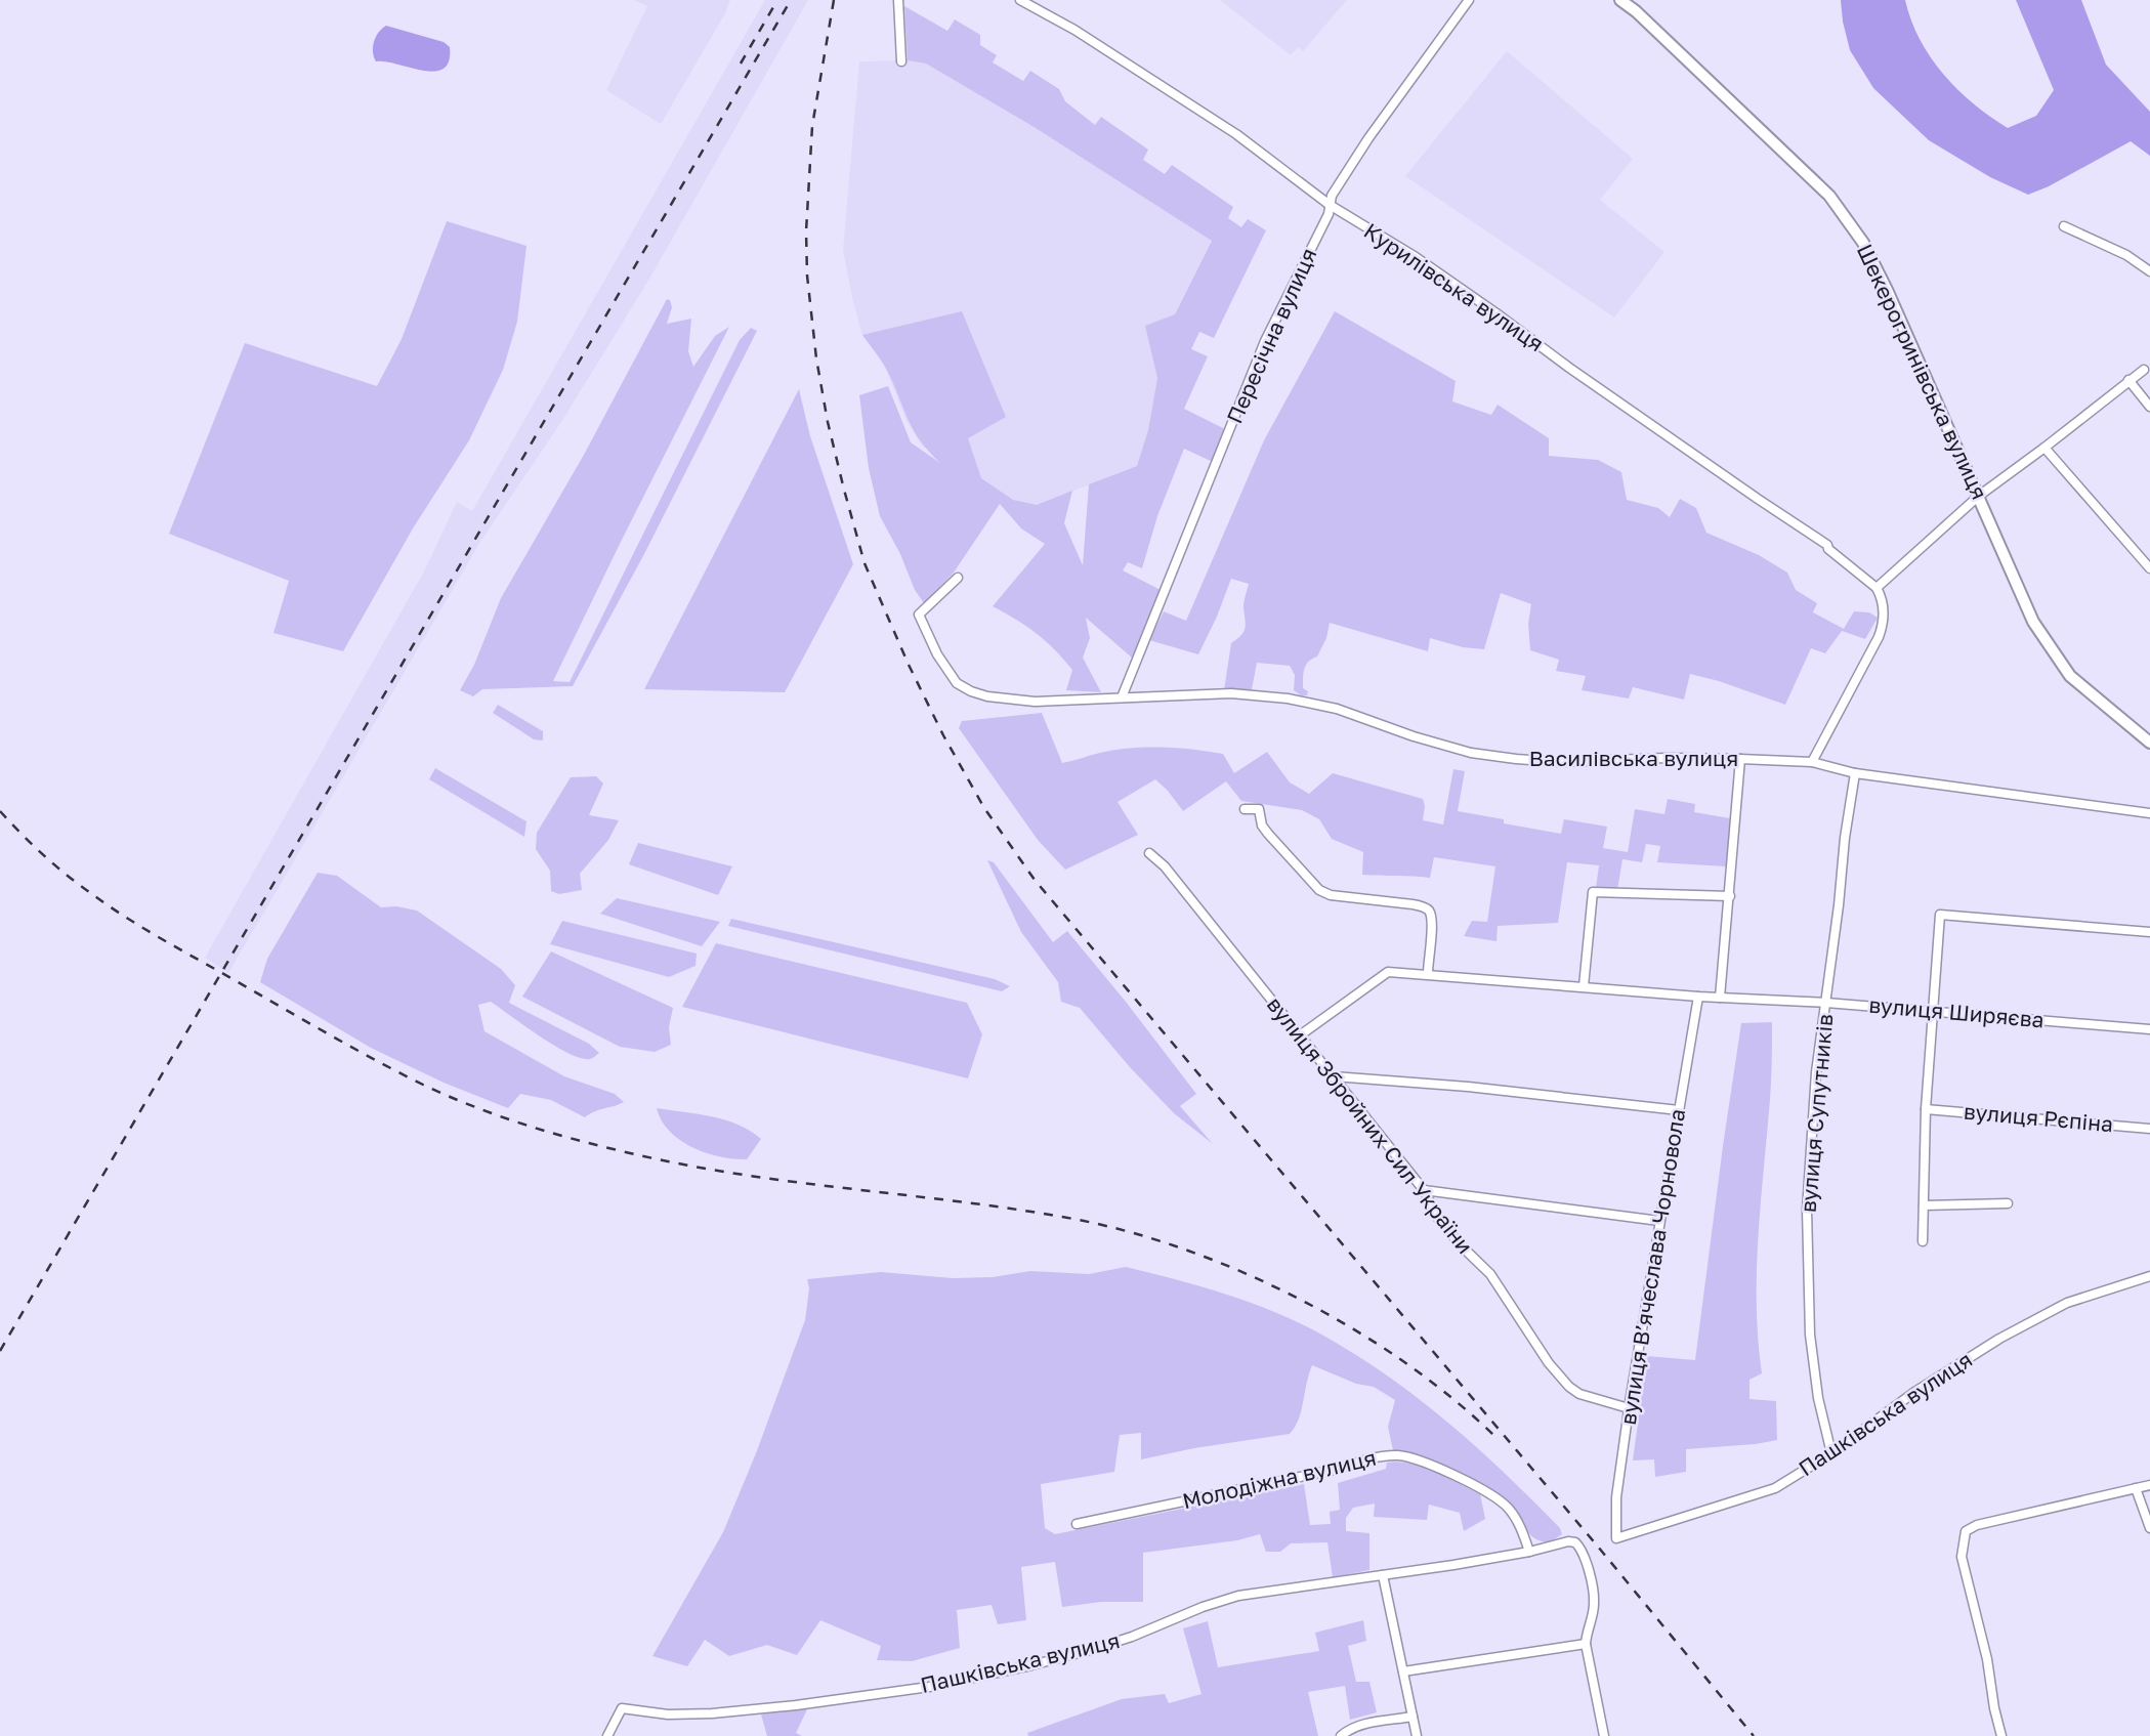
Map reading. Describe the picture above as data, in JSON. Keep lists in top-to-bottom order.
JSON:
{
  "streets": {
    "street": [
      "Курилівська вулиця",
      "Пересічна вулиця",
      "Шекерогринівська вулиця",
      "Василівська вулиця",
      "вулиця Ширяєва",
      "вулиця Супутників",
      "вулиця Рєпіна",
      "вулиця Збройних Сил України",
      "вулиця Вʼячеслава Чорновола",
      "Пашківська вулиця",
      "Молодіжна вулиця"
    ]
  },
  "crossings": [
    ["Курилівська вулиця", "Пересічна вулиця"],
    ["Пересічна вулиця", "Василівська вулиця"],
    ["Василівська вулиця", "вулиця Супутників"],
    ["вулиця Ширяєва", "вулиця Супутників"],
    ["вулиця Ширяєва", "вулиця Збройних Сил України"],
    ["вулиця Ширяєва", "вулиця Вʼячеслава Чорновола"],
    ["вулиця Супутників", "Пашківська вулиця"],
    ["вулиця Збройних Сил України", "вулиця Вʼячеслава Чорновола"],
    ["вулиця Вʼячеслава Чорновола", "Пашківська вулиця"],
    ["Пашківська вулиця", "Молодіжна вулиця"]
  ]
}
